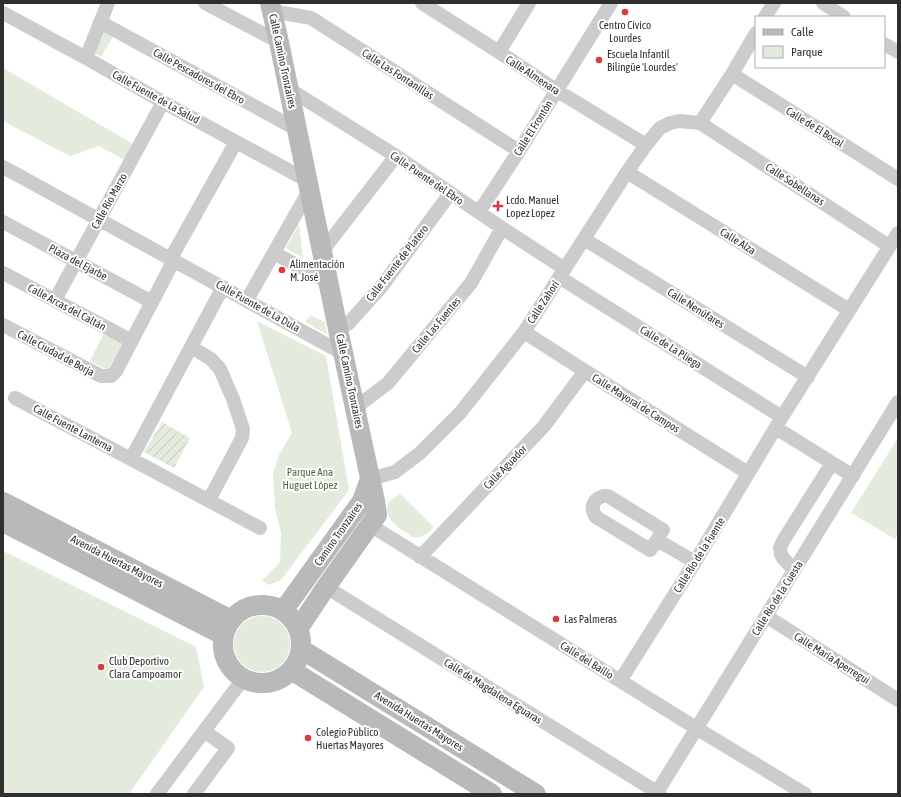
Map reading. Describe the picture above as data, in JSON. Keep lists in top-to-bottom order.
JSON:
{
  "streets": {
    "street": [
      "Calle Camino Tronzaires",
      "Calle Las Fontanillas",
      "Calle Almenara",
      "Calle Pescadores del Ebro",
      "Calle Fuente de La Salud",
      "Calle de El Bocal",
      "Calle El Frontón",
      "Calle Puente del Ebro",
      "Calle Sobellanas",
      "Calle Río Marzo",
      "Calle Alza",
      "Plaza del Ejarbe",
      "Calle Fuente de Platero",
      "Calle Zahorí",
      "Calle Fuente de La Dula",
      "Calle Arcas del Caltán",
      "Calle Nenúfares",
      "Calle Las Fuentes",
      "Calle de La Pliega",
      "Calle Ciudad de Borja",
      "Calle Mayoral de Campos",
      "Calle Fuente Lanterna",
      "Calle Aguador",
      "Camino Tronzaires",
      "Calle Río de la Fuente",
      "Avenida Huertas Mayores",
      "Calle Río de la Cuesta",
      "Calle María Aperregui",
      "Calle del Bailío",
      "Calle de Magdalena Eguaras"
    ]
  },
  "crossings": [
    ["Calle Camino Tronzaires", "Calle Las Fontanillas"],
    ["Calle Camino Tronzaires", "Calle Pescadores del Ebro"],
    ["Calle Camino Tronzaires", "Calle Fuente de La Salud"],
    ["Calle Camino Tronzaires", "Calle Puente del Ebro"],
    ["Calle Camino Tronzaires", "Calle Fuente de Platero"],
    ["Calle Camino Tronzaires", "Calle Zahorí"],
    ["Calle Camino Tronzaires", "Calle Fuente de La Dula"],
    ["Calle Camino Tronzaires", "Calle Las Fuentes"],
    ["Calle Camino Tronzaires", "Camino Tronzaires"],
    ["Calle Las Fontanillas", "Calle El Frontón"],
    ["Calle Almenara", "Calle El Frontón"],
    ["Calle Almenara", "Calle Zahorí"],
    ["Calle Fuente de La Salud", "Calle Río Marzo"],
    ["Calle El Frontón", "Calle Puente del Ebro"],
    ["Calle Puente del Ebro", "Calle Fuente de Platero"],
    ["Calle Puente del Ebro", "Calle Zahorí"],
    ["Calle Puente del Ebro", "Calle Las Fuentes"],
    ["Calle Puente del Ebro", "Calle de La Pliega"],
    ["Calle Sobellanas", "Calle Zahorí"],
    ["Calle Sobellanas", "Calle Río de la Fuente"],
    ["Calle Río Marzo", "Plaza del Ejarbe"],
    ["Calle Río Marzo", "Calle Fuente de La Dula"],
    ["Calle Río Marzo", "Calle Arcas del Caltán"],
    ["Calle Alza", "Calle Zahorí"],
    ["Calle Alza", "Calle Río de la Fuente"],
    ["Calle Zahorí", "Calle Nenúfares"],
    ["Calle Zahorí", "Calle de La Pliega"],
    ["Calle Zahorí", "Calle Mayoral de Campos"],
    ["Calle Zahorí", "Camino Tronzaires"],
    ["Calle Arcas del Caltán", "Calle Ciudad de Borja"],
    ["Calle Nenúfares", "Calle Río de la Fuente"],
    ["Calle de La Pliega", "Calle Río de la Fuente"],
    ["Calle Mayoral de Campos", "Calle Aguador"],
    ["Calle Mayoral de Campos", "Calle Río de la Fuente"],
    ["Calle Aguador", "Calle del Bailío"],
    ["Camino Tronzaires", "Avenida Huertas Mayores"],
    ["Camino Tronzaires", "Calle del Bailío"],
    ["Camino Tronzaires", "Calle de Magdalena Eguaras"],
    ["Calle Río de la Fuente", "Calle del Bailío"],
    ["Calle Río de la Cuesta", "Calle María Aperregui"],
    ["Calle Río de la Cuesta", "Calle del Bailío"],
    ["Calle Río de la Cuesta", "Calle de Magdalena Eguaras"]
  ],
  "parks": ["Parque Ana Huguet López"],
  "places": {
    "other": [
      "Centro Cívico Lourdes",
      "Escuela Infantil Bilingüe 'Lourdes'",
      "Alimentación M. José",
      "Las Palmeras",
      "Club Deportivo Clara Campoamor",
      "Colegio Público Huertas Mayores"
    ],
    "health": ["Lcdo. Manuel Lopez Lopez"]
  },
  "legend": ["Calle", "Parque"]
}
